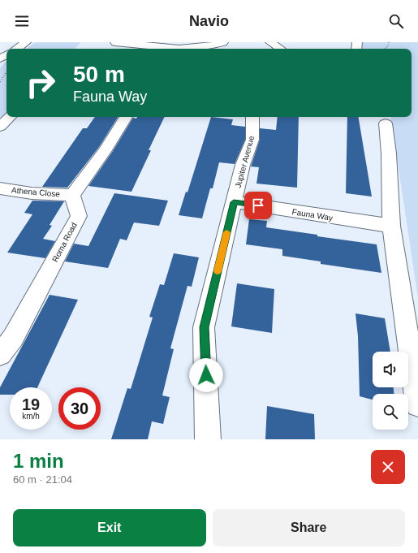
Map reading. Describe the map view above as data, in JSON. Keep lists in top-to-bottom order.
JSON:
{
  "streets": {
    "street": [
      "Jupiter Avenue",
      "Athena Close",
      "Fauna Way",
      "Roma Road"
    ]
  },
  "crossings": [
    ["Jupiter Avenue", "Fauna Way"],
    ["Athena Close", "Roma Road"]
  ],
  "page": {
    "header": "Navio",
    "turn": ["50 m", "Fauna Way"],
    "speed": "19 km/h",
    "limit": "30",
    "heading": ["1 min", "60 m · 21:04"],
    "buttons": ["Exit", "Share"]
  }
}
